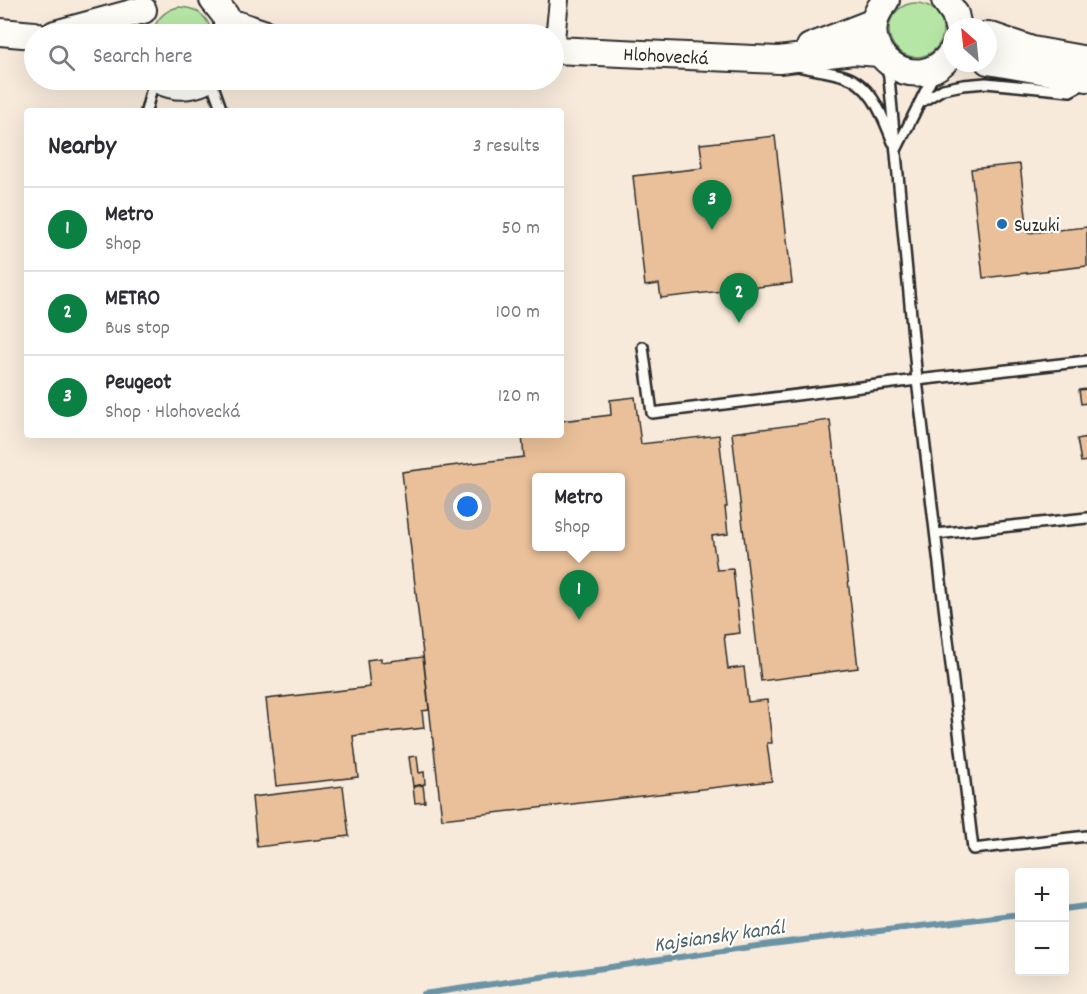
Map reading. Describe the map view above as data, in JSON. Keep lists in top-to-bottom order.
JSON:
{
  "streets": {
    "main road": ["Hlohovecká"]
  },
  "water": ["Kajsiansky kanál"],
  "places": ["Suzuki"],
  "north": "top left",
  "page": {
    "search": "Search here",
    "heading": ["Nearby", "3 results"],
    "pins": ["3", "2", "1"],
    "list": [
      {
        "mark": "1",
        "name": "Metro",
        "note": "Shop",
        "value": "50 m"
      },
      {
        "mark": "2",
        "name": "METRO",
        "note": "Bus stop",
        "value": "100 m"
      },
      {
        "mark": "3",
        "name": "Peugeot",
        "note": "Shop · Hlohovecká",
        "value": "120 m"
      }
    ],
    "popup": ["Metro", "Shop"],
    "map_buttons": ["+", "−"]
  }
}
